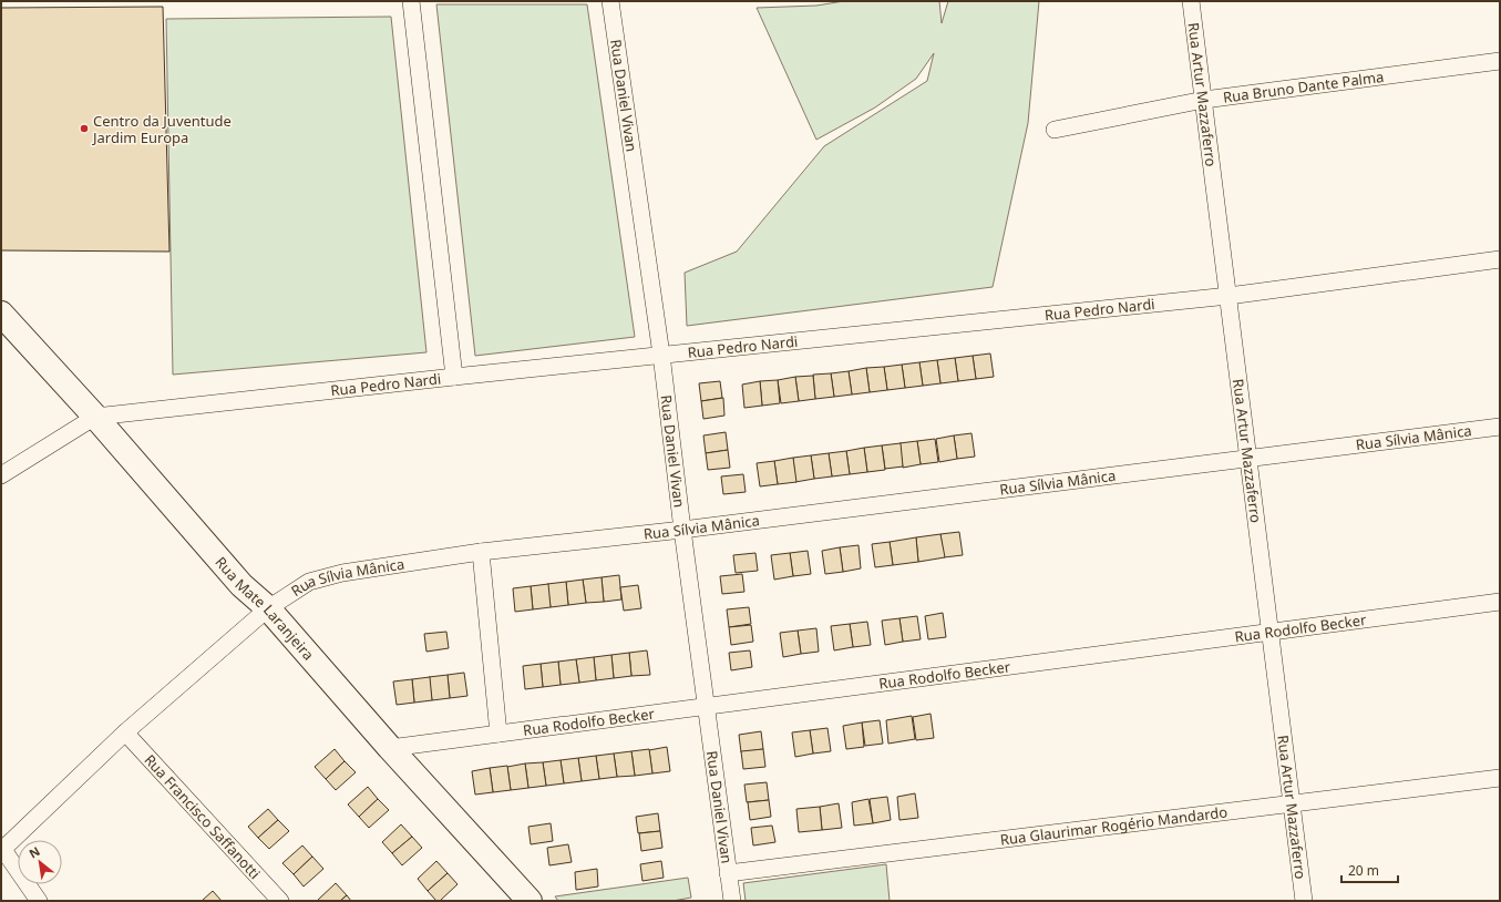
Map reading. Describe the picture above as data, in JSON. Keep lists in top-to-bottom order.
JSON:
{
  "streets": {
    "street": [
      "Rua Bruno Dante Palma",
      "Rua Daniel Vivan",
      "Rua Artur Mazzaferro",
      "Rua Pedro Nardi",
      "Rua Sílvia Mânica",
      "Rua Mate Laranjeira",
      "Rua Rodolfo Becker",
      "Rua Francisco Saffanotti",
      "Rua Glaurimar Rogério Mandardo"
    ]
  },
  "crossings": [
    ["Rua Bruno Dante Palma", "Rua Artur Mazzaferro"],
    ["Rua Daniel Vivan", "Rua Pedro Nardi"],
    ["Rua Daniel Vivan", "Rua Sílvia Mânica"],
    ["Rua Daniel Vivan", "Rua Rodolfo Becker"],
    ["Rua Daniel Vivan", "Rua Glaurimar Rogério Mandardo"],
    ["Rua Artur Mazzaferro", "Rua Pedro Nardi"],
    ["Rua Artur Mazzaferro", "Rua Sílvia Mânica"],
    ["Rua Artur Mazzaferro", "Rua Rodolfo Becker"],
    ["Rua Artur Mazzaferro", "Rua Glaurimar Rogério Mandardo"],
    ["Rua Pedro Nardi", "Rua Mate Laranjeira"],
    ["Rua Sílvia Mânica", "Rua Mate Laranjeira"],
    ["Rua Sílvia Mânica", "Rua Francisco Saffanotti"],
    ["Rua Mate Laranjeira", "Rua Rodolfo Becker"]
  ],
  "places": ["Centro da Juventude Jardim Europa"],
  "scale_bar": "20 m",
  "north": "top left"
}
